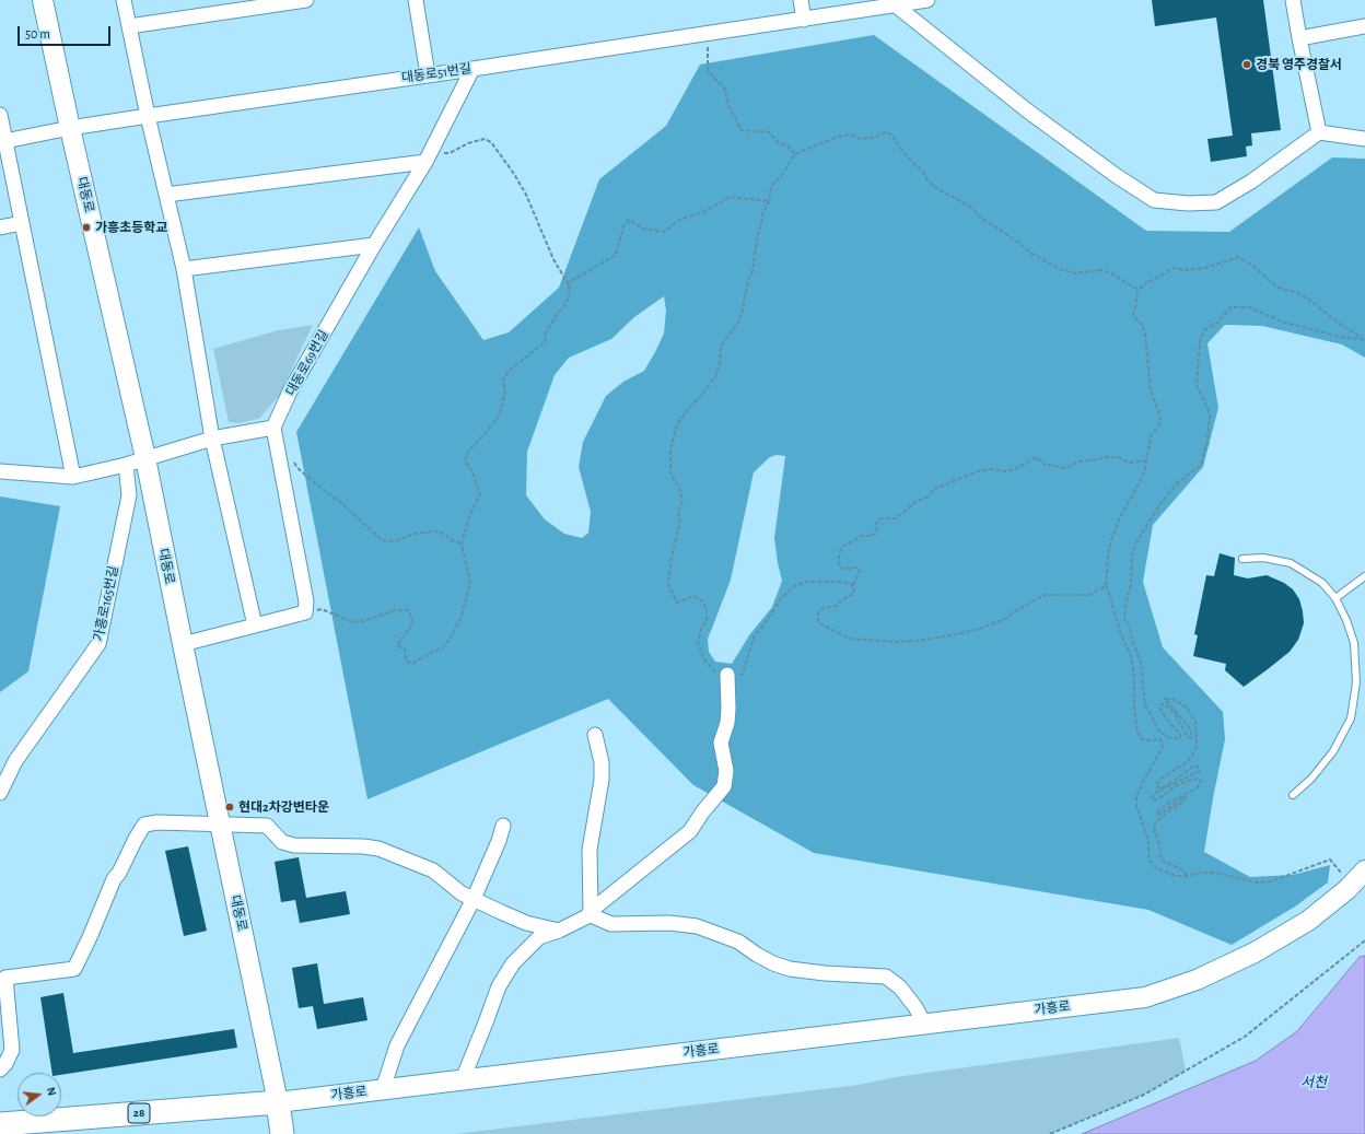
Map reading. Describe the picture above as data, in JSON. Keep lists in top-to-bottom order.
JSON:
{
  "streets": {
    "main road": ["대동로", "가흥로", "28"],
    "street": ["대동로51번길", "대동로69번길", "가흥로165번길"]
  },
  "crossings": [
    ["대동로51번길", "대동로"],
    ["대동로51번길", "대동로69번길"],
    ["대동로", "가흥로"]
  ],
  "water": ["서천"],
  "places": ["경북 영주경찰서", "가흥초등학교", "현대2차강변타운"],
  "scale_bar": "50 m",
  "north": "right"
}
